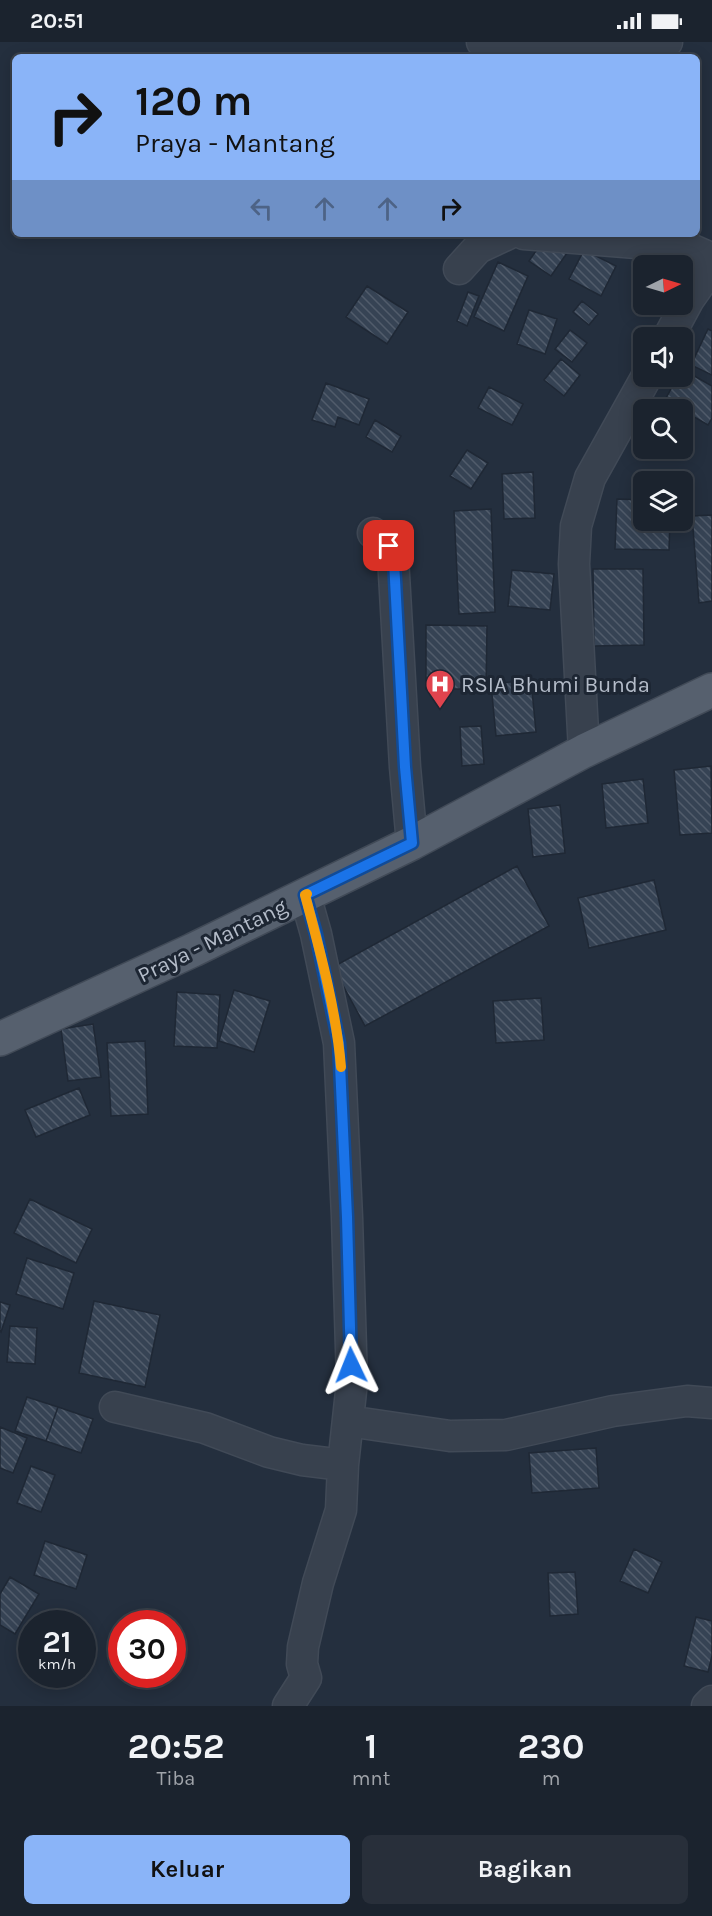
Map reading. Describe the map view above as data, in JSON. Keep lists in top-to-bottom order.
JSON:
{
  "streets": {
    "main road": ["Praya - Mantang"]
  },
  "places": {
    "hospital": ["RSIA Bhumi Bunda"]
  },
  "north": "right",
  "page": {
    "status": "20:51",
    "turn": ["120 m", "Praya - Mantang"],
    "speed": "21 km/h",
    "limit": "30",
    "eta": [
      "20:52",
      "Tiba",
      "1",
      "mnt",
      "230",
      "m"
    ],
    "buttons": ["Keluar", "Bagikan"]
  }
}
